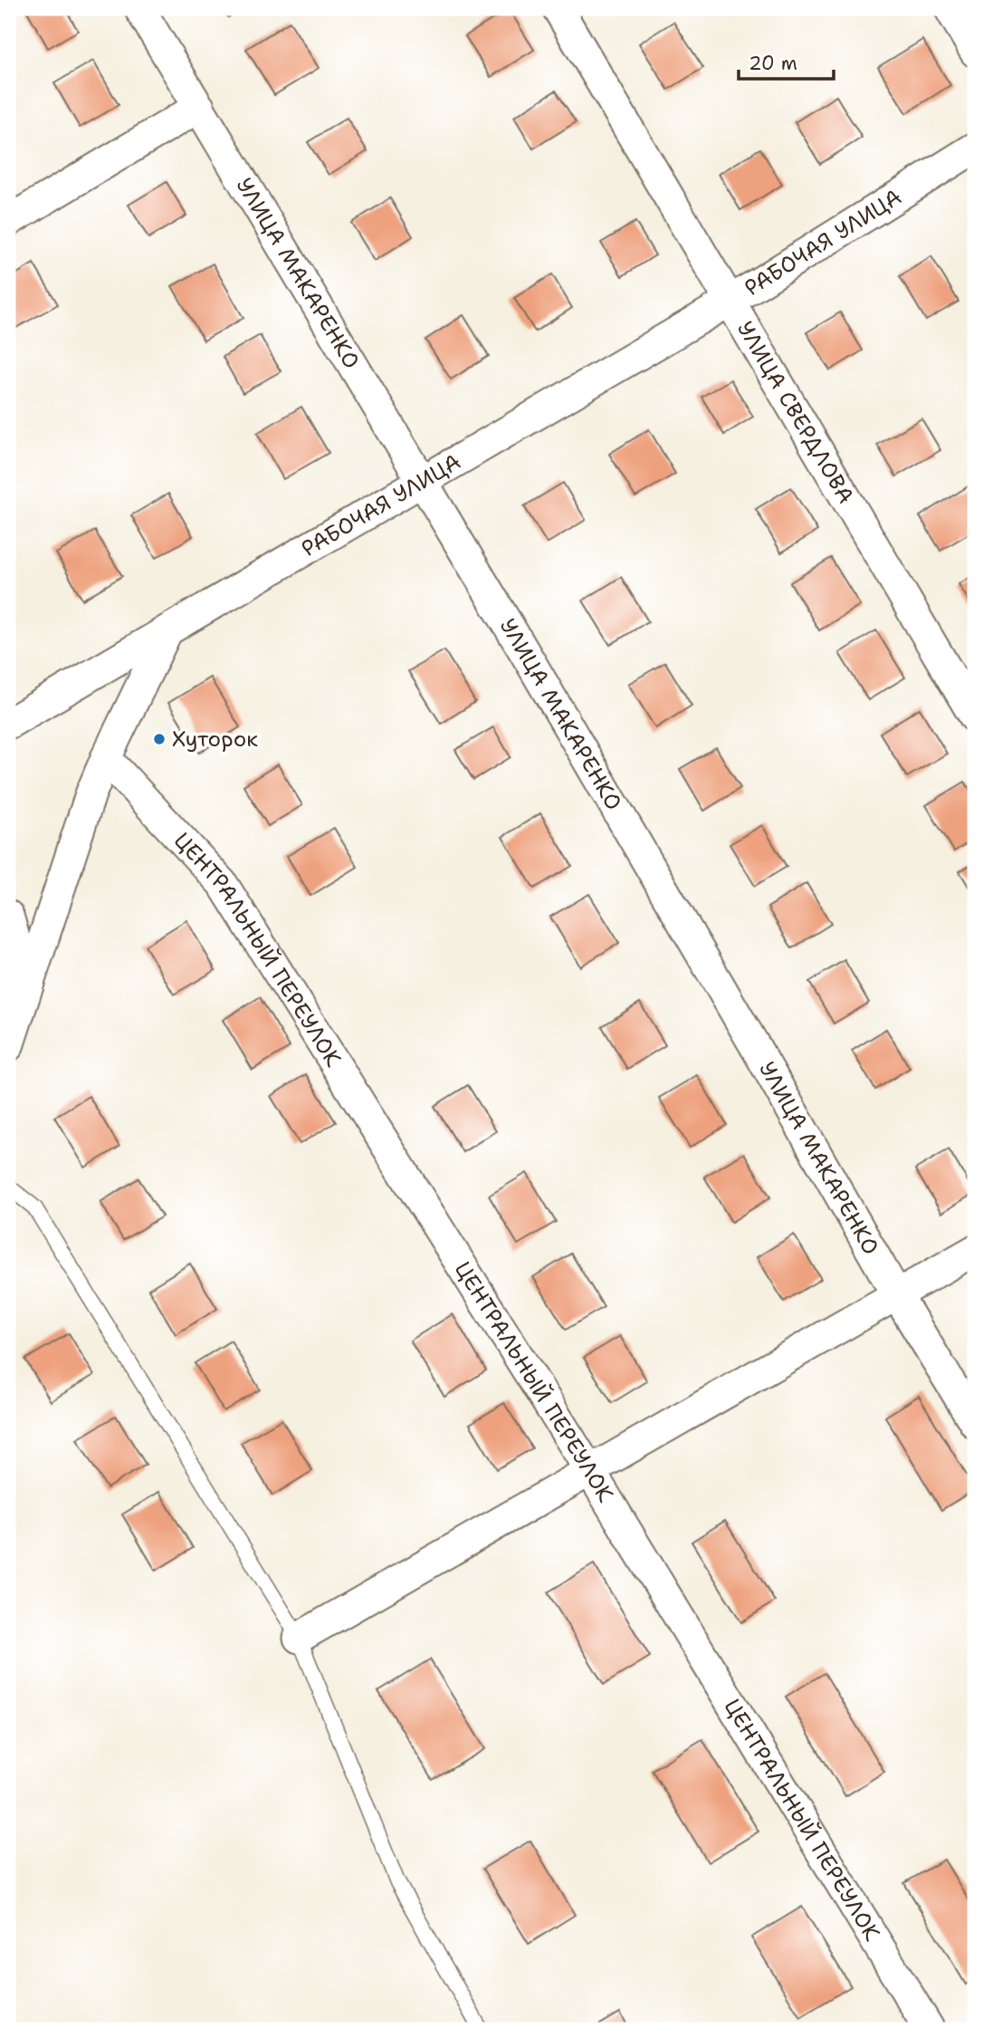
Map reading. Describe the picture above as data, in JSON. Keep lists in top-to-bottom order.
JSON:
{
  "streets": {
    "street": [
      "РАБОЧАЯ УЛИЦА",
      "УЛИЦА МАКАРЕНКО",
      "УЛИЦА СВЕРДЛОВА",
      "ЦЕНТРАЛЬНЫЙ ПЕРЕУЛОК"
    ]
  },
  "crossings": [
    ["РАБОЧАЯ УЛИЦА", "УЛИЦА МАКАРЕНКО"],
    ["РАБОЧАЯ УЛИЦА", "УЛИЦА СВЕРДЛОВА"]
  ],
  "places": ["Хуторок"],
  "scale_bar": "20 m"
}
